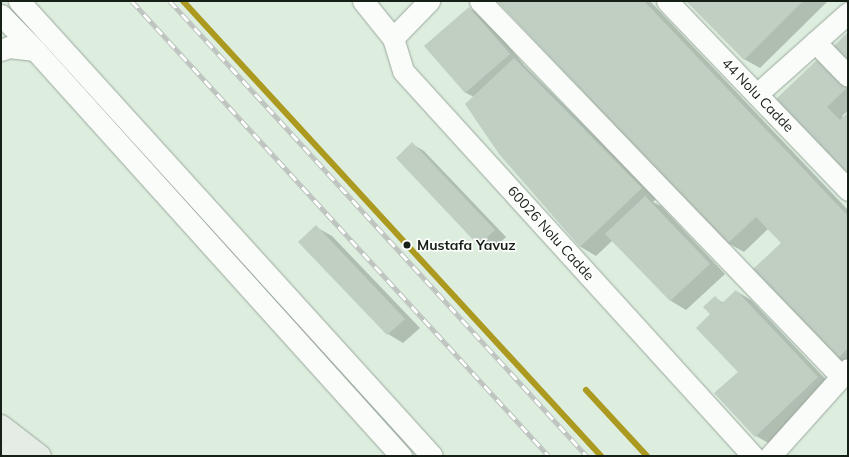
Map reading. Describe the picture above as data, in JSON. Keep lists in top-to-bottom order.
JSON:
{
  "streets": {
    "street": ["44 Nolu Cadde", "60026 Nolu Cadde"]
  },
  "places": ["Mustafa Yavuz"]
}
